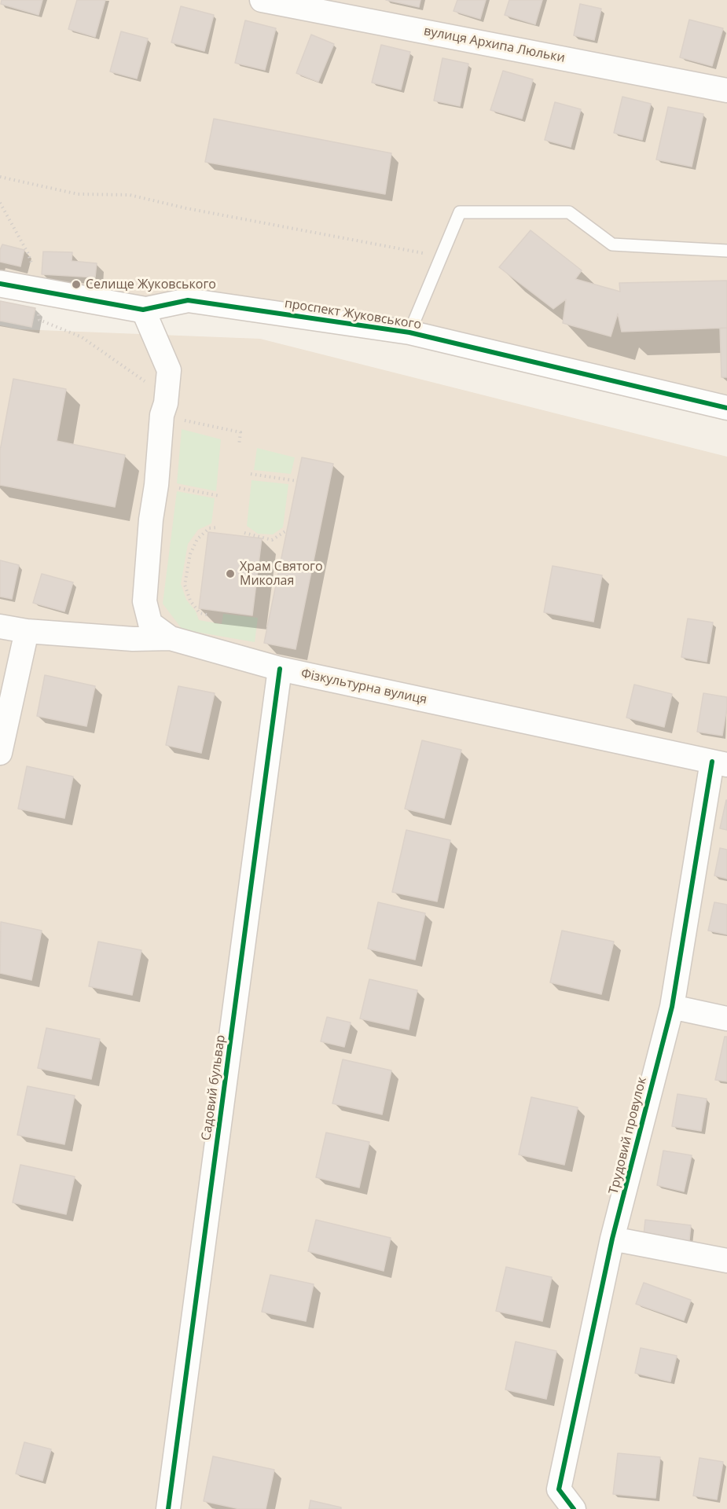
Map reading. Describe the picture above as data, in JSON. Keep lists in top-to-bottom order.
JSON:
{
  "streets": {
    "street": [
      "вулиця Архипа Люльки",
      "проспект Жуковського",
      "Фізкультурна вулиця",
      "Садовий бульвар",
      "Трудовий провулок"
    ]
  },
  "crossings": [
    ["Фізкультурна вулиця", "Садовий бульвар"],
    ["Фізкультурна вулиця", "Трудовий провулок"]
  ],
  "places": ["Селище Жуковського", "Храм Святого Миколая"]
}
